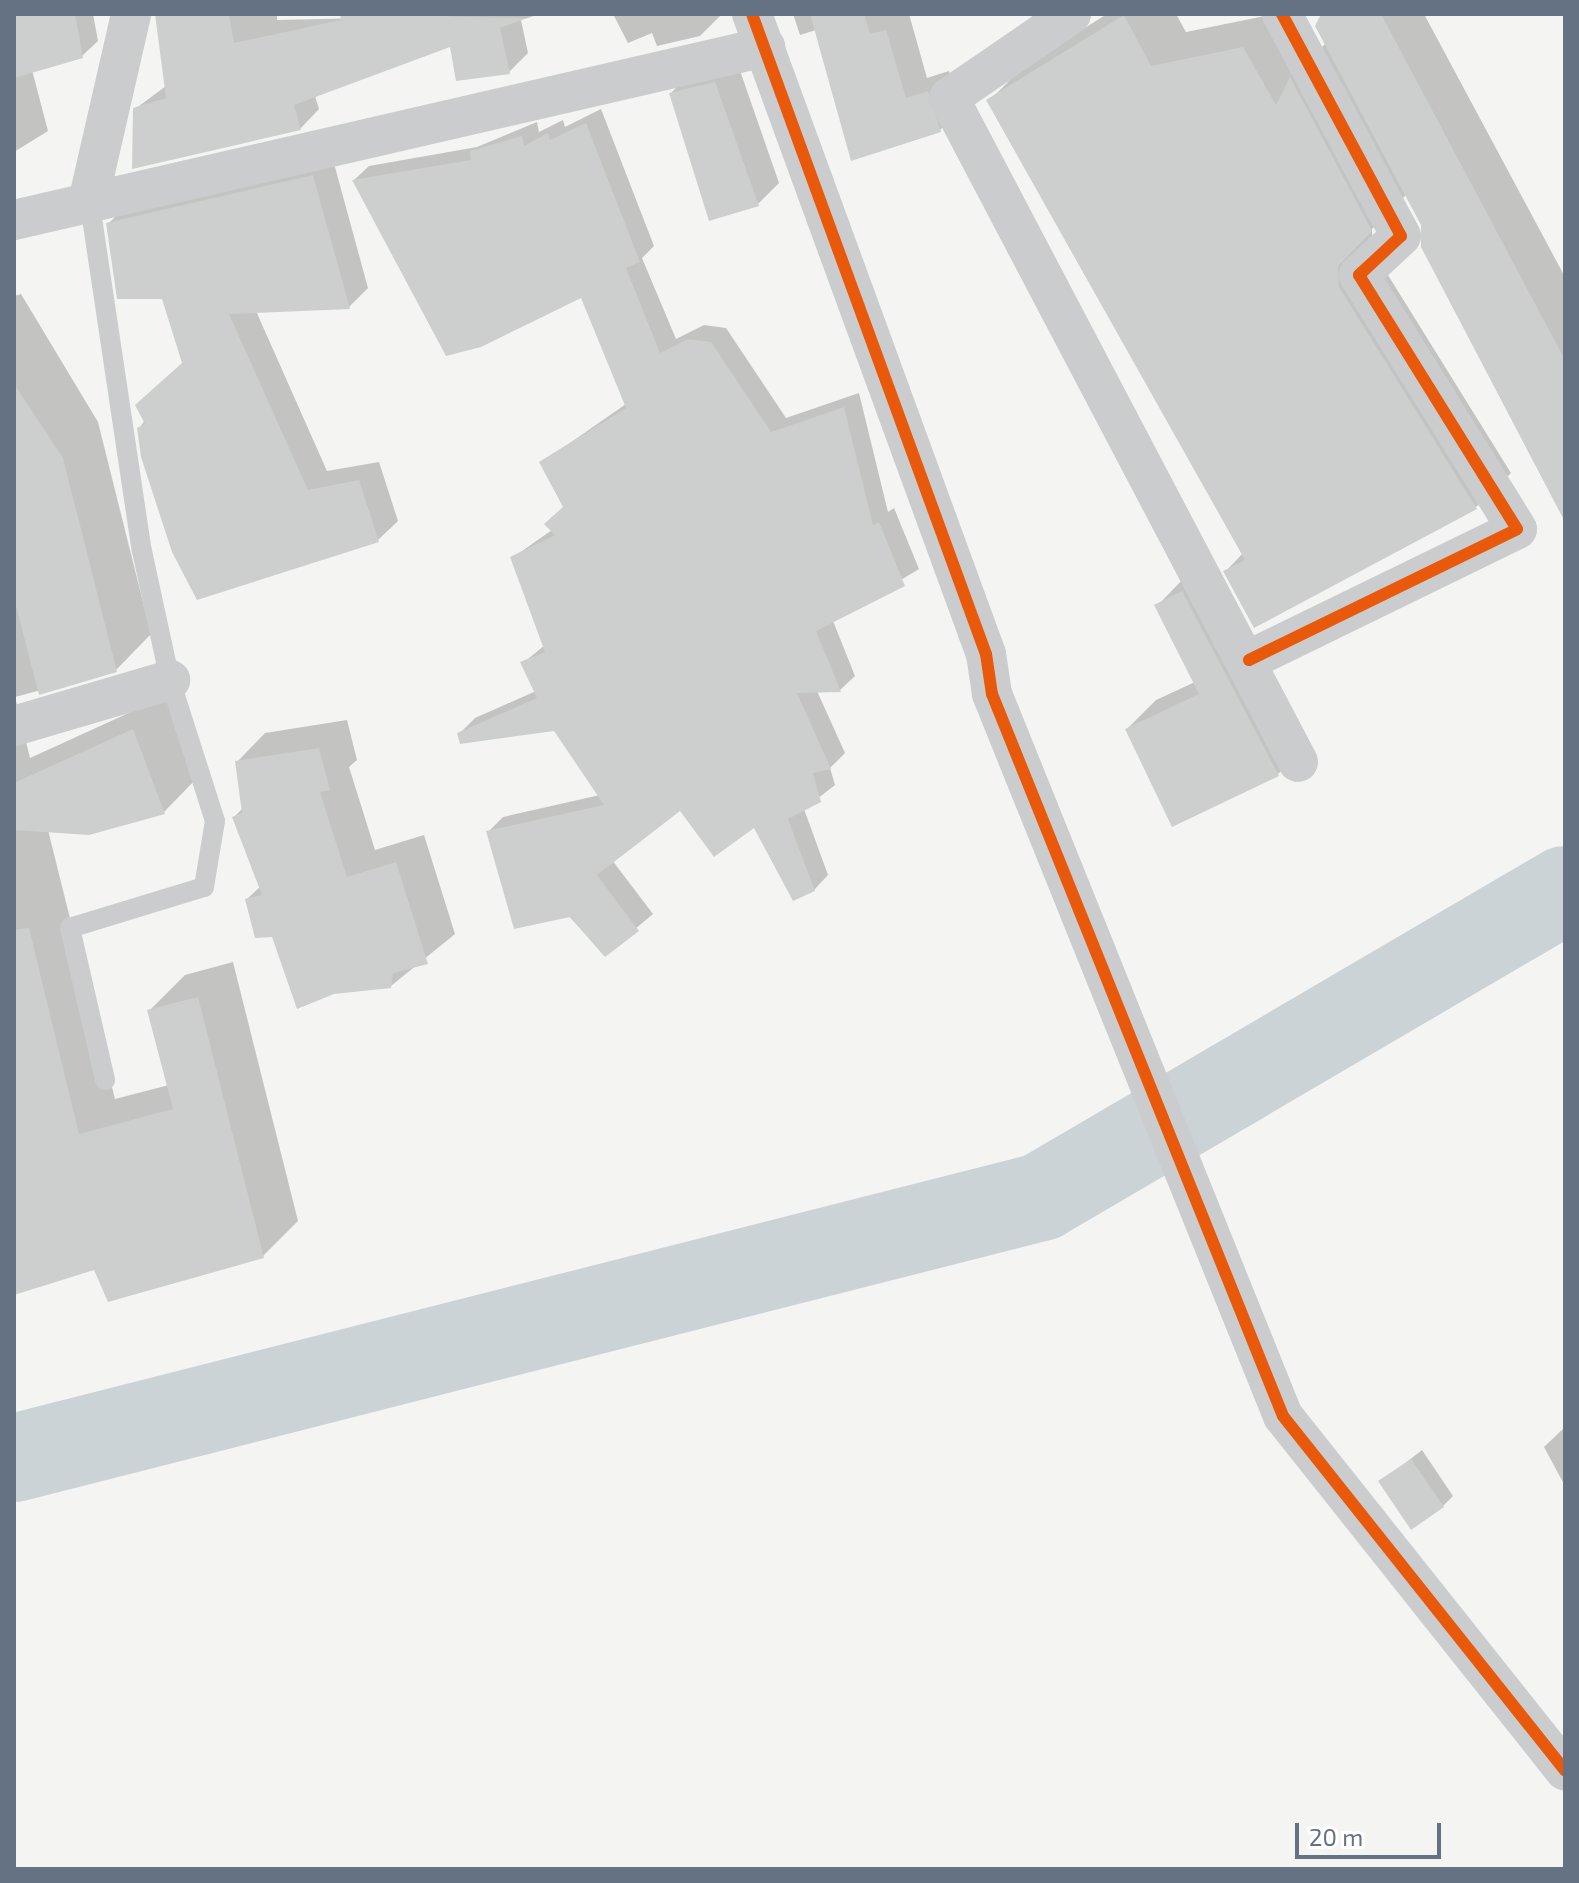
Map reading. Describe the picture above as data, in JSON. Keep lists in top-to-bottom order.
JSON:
{
  "scale_bar": "20 m"
}
